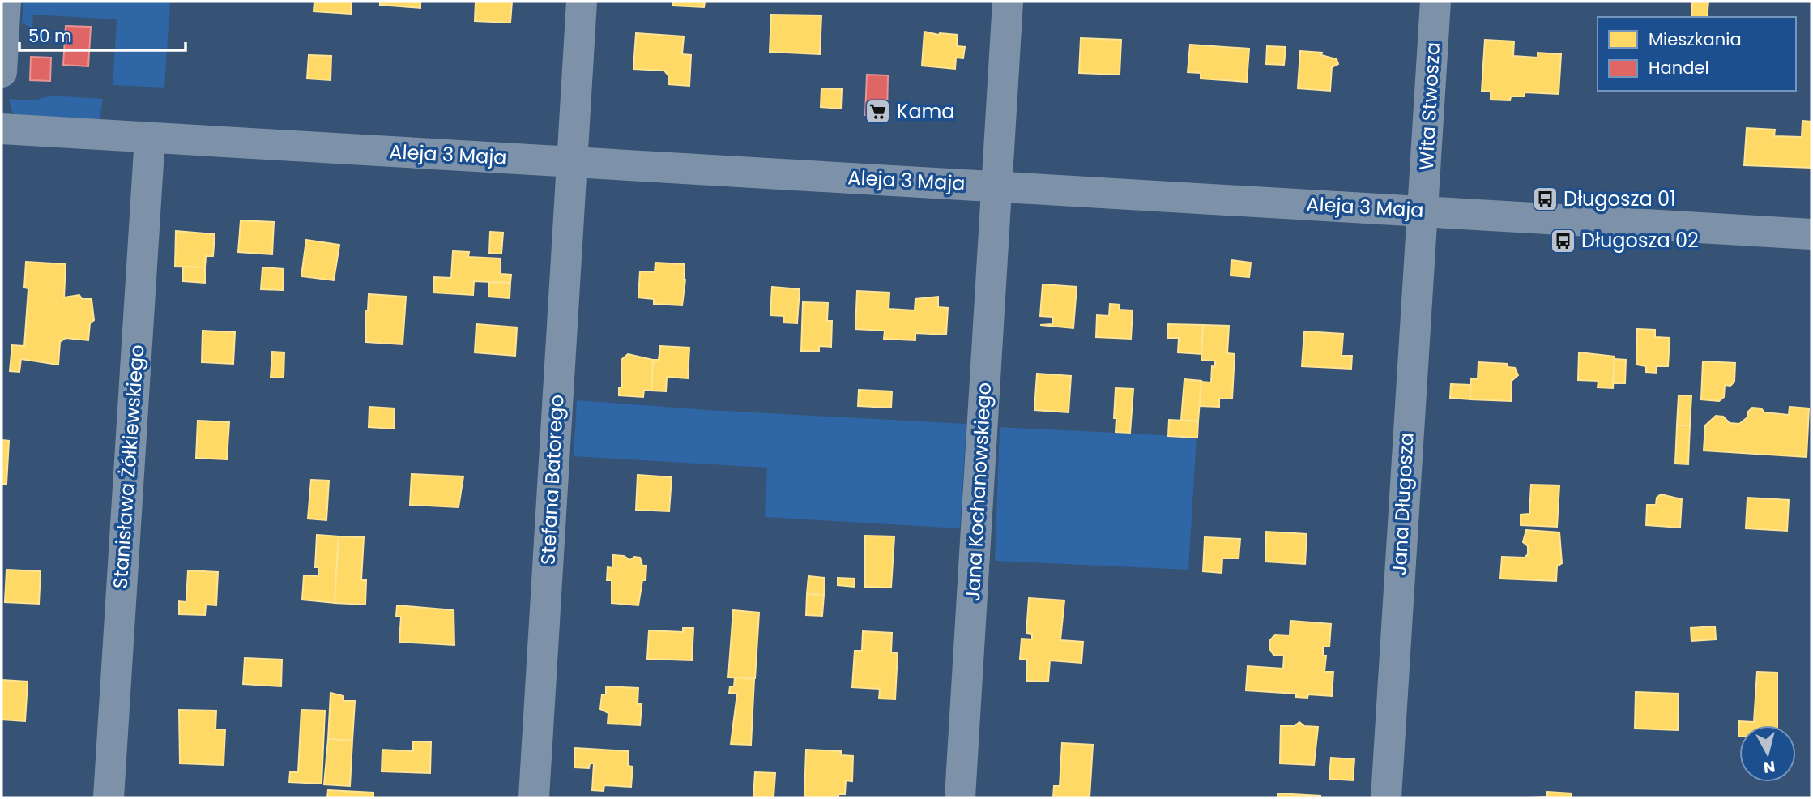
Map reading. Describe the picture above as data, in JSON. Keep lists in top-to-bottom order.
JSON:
{
  "streets": {
    "street": [
      "Wita Stwosza",
      "Aleja 3 Maja",
      "Stanisława Żółkiewskiego",
      "Stefana Batorego",
      "Jana Kochanowskiego",
      "Jana Długosza"
    ]
  },
  "crossings": [
    ["Wita Stwosza", "Aleja 3 Maja"],
    ["Wita Stwosza", "Jana Długosza"],
    ["Aleja 3 Maja", "Stanisława Żółkiewskiego"],
    ["Aleja 3 Maja", "Stefana Batorego"],
    ["Aleja 3 Maja", "Jana Kochanowskiego"],
    ["Aleja 3 Maja", "Jana Długosza"]
  ],
  "places": {
    "supermarket": ["Kama"],
    "bus stop": ["Długosza 01", "Długosza 02"]
  },
  "legend": ["Mieszkania", "Handel"],
  "scale_bar": "50 m",
  "north": "bottom"
}
